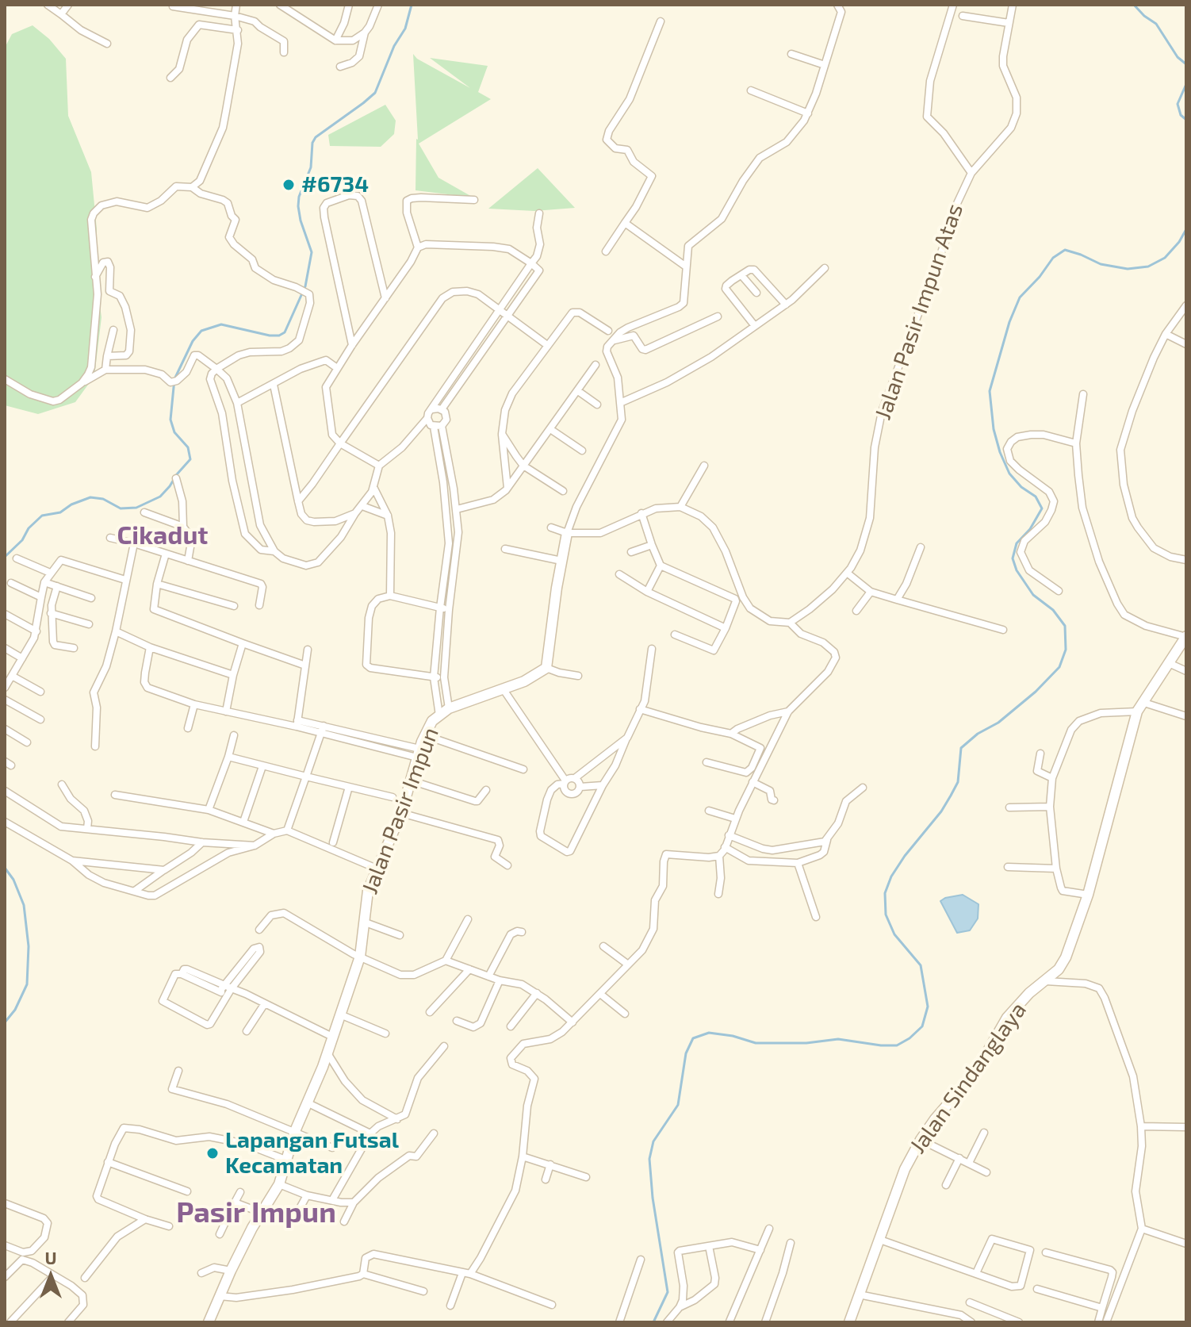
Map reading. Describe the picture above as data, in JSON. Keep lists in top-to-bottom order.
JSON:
{
  "streets": {
    "street": ["Jalan Pasir Impun Atas", "Jalan Pasir Impun", "Jalan Sindanglaya"]
  },
  "districts": ["Cikadut", "Pasir Impun"],
  "places": ["#6734", "Lapangan Futsal Kecamatan"],
  "north": "top"
}
